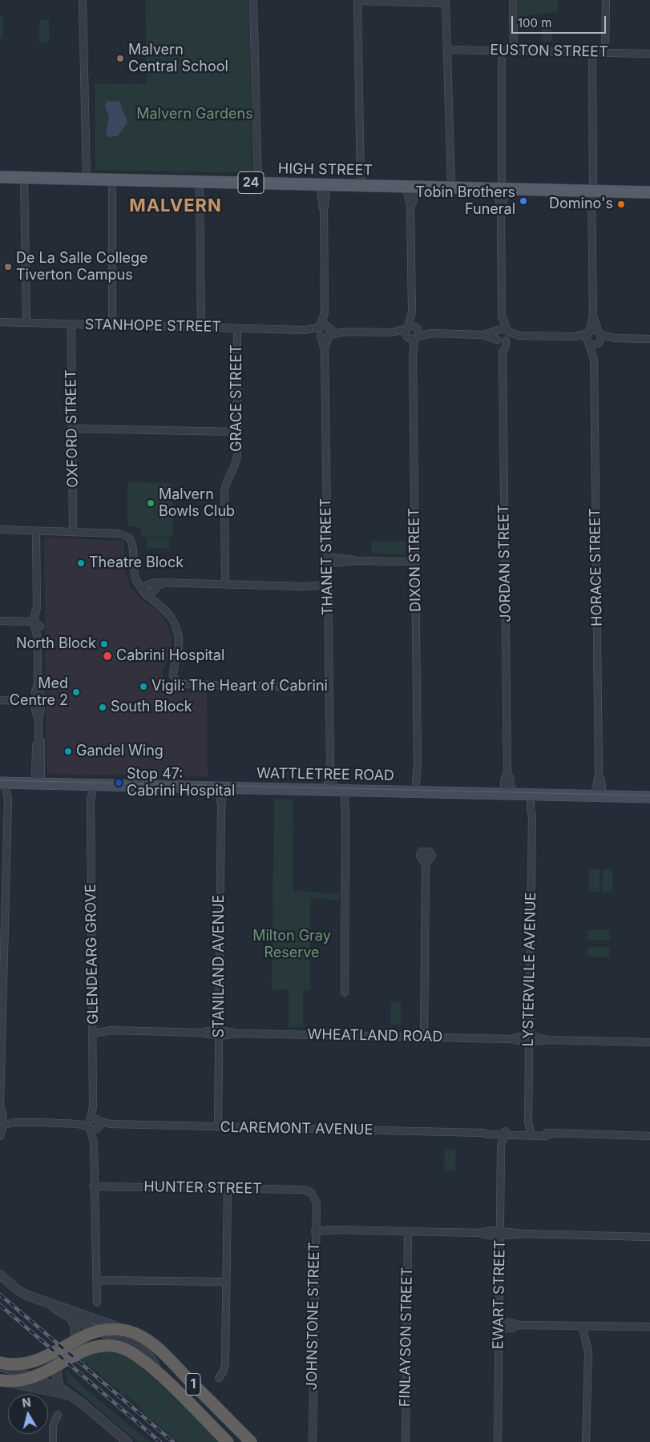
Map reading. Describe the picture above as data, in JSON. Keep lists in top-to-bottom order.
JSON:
{
  "streets": {
    "highway": ["1"],
    "main road": ["HIGH STREET", "24", "WATTLETREE ROAD"],
    "street": [
      "EUSTON STREET",
      "STANHOPE STREET",
      "GRACE STREET",
      "OXFORD STREET",
      "THANET STREET",
      "DIXON STREET",
      "JORDAN STREET",
      "HORACE STREET",
      "GLENDEARG GROVE",
      "STANILAND AVENUE",
      "LYSTERVILLE AVENUE",
      "WHEATLAND ROAD",
      "CLAREMONT AVENUE",
      "HUNTER STREET",
      "EWART STREET",
      "JOHNSTONE STREET",
      "FINLAYSON STREET"
    ]
  },
  "crossings": [
    ["HIGH STREET", "DIXON STREET"],
    ["STANHOPE STREET", "GRACE STREET"],
    ["STANHOPE STREET", "OXFORD STREET"],
    ["STANHOPE STREET", "THANET STREET"],
    ["THANET STREET", "WATTLETREE ROAD"],
    ["DIXON STREET", "WATTLETREE ROAD"],
    ["JORDAN STREET", "WATTLETREE ROAD"],
    ["HORACE STREET", "WATTLETREE ROAD"],
    ["WATTLETREE ROAD", "GLENDEARG GROVE"],
    ["WATTLETREE ROAD", "STANILAND AVENUE"],
    ["WATTLETREE ROAD", "LYSTERVILLE AVENUE"],
    ["GLENDEARG GROVE", "WHEATLAND ROAD"],
    ["GLENDEARG GROVE", "CLAREMONT AVENUE"],
    ["GLENDEARG GROVE", "HUNTER STREET"],
    ["STANILAND AVENUE", "WHEATLAND ROAD"],
    ["STANILAND AVENUE", "CLAREMONT AVENUE"],
    ["LYSTERVILLE AVENUE", "WHEATLAND ROAD"],
    ["LYSTERVILLE AVENUE", "CLAREMONT AVENUE"],
    ["CLAREMONT AVENUE", "EWART STREET"],
    ["HUNTER STREET", "JOHNSTONE STREET"]
  ],
  "districts": ["MALVERN"],
  "parks": ["Malvern Gardens", "Milton Gray Reserve"],
  "places": [
    "Malvern Central School",
    "Tobin Brothers Funeral",
    "Domino's",
    "De La Salle College Tiverton Campus",
    "Malvern Bowls Club",
    "Theatre Block",
    "North Block",
    "Cabrini Hospital",
    "Vigil: The Heart of Cabrini",
    "Med Centre 2",
    "South Block",
    "Gandel Wing",
    "Stop 47: Cabrini Hospital"
  ],
  "scale_bar": "100 m",
  "north": "top"
}
